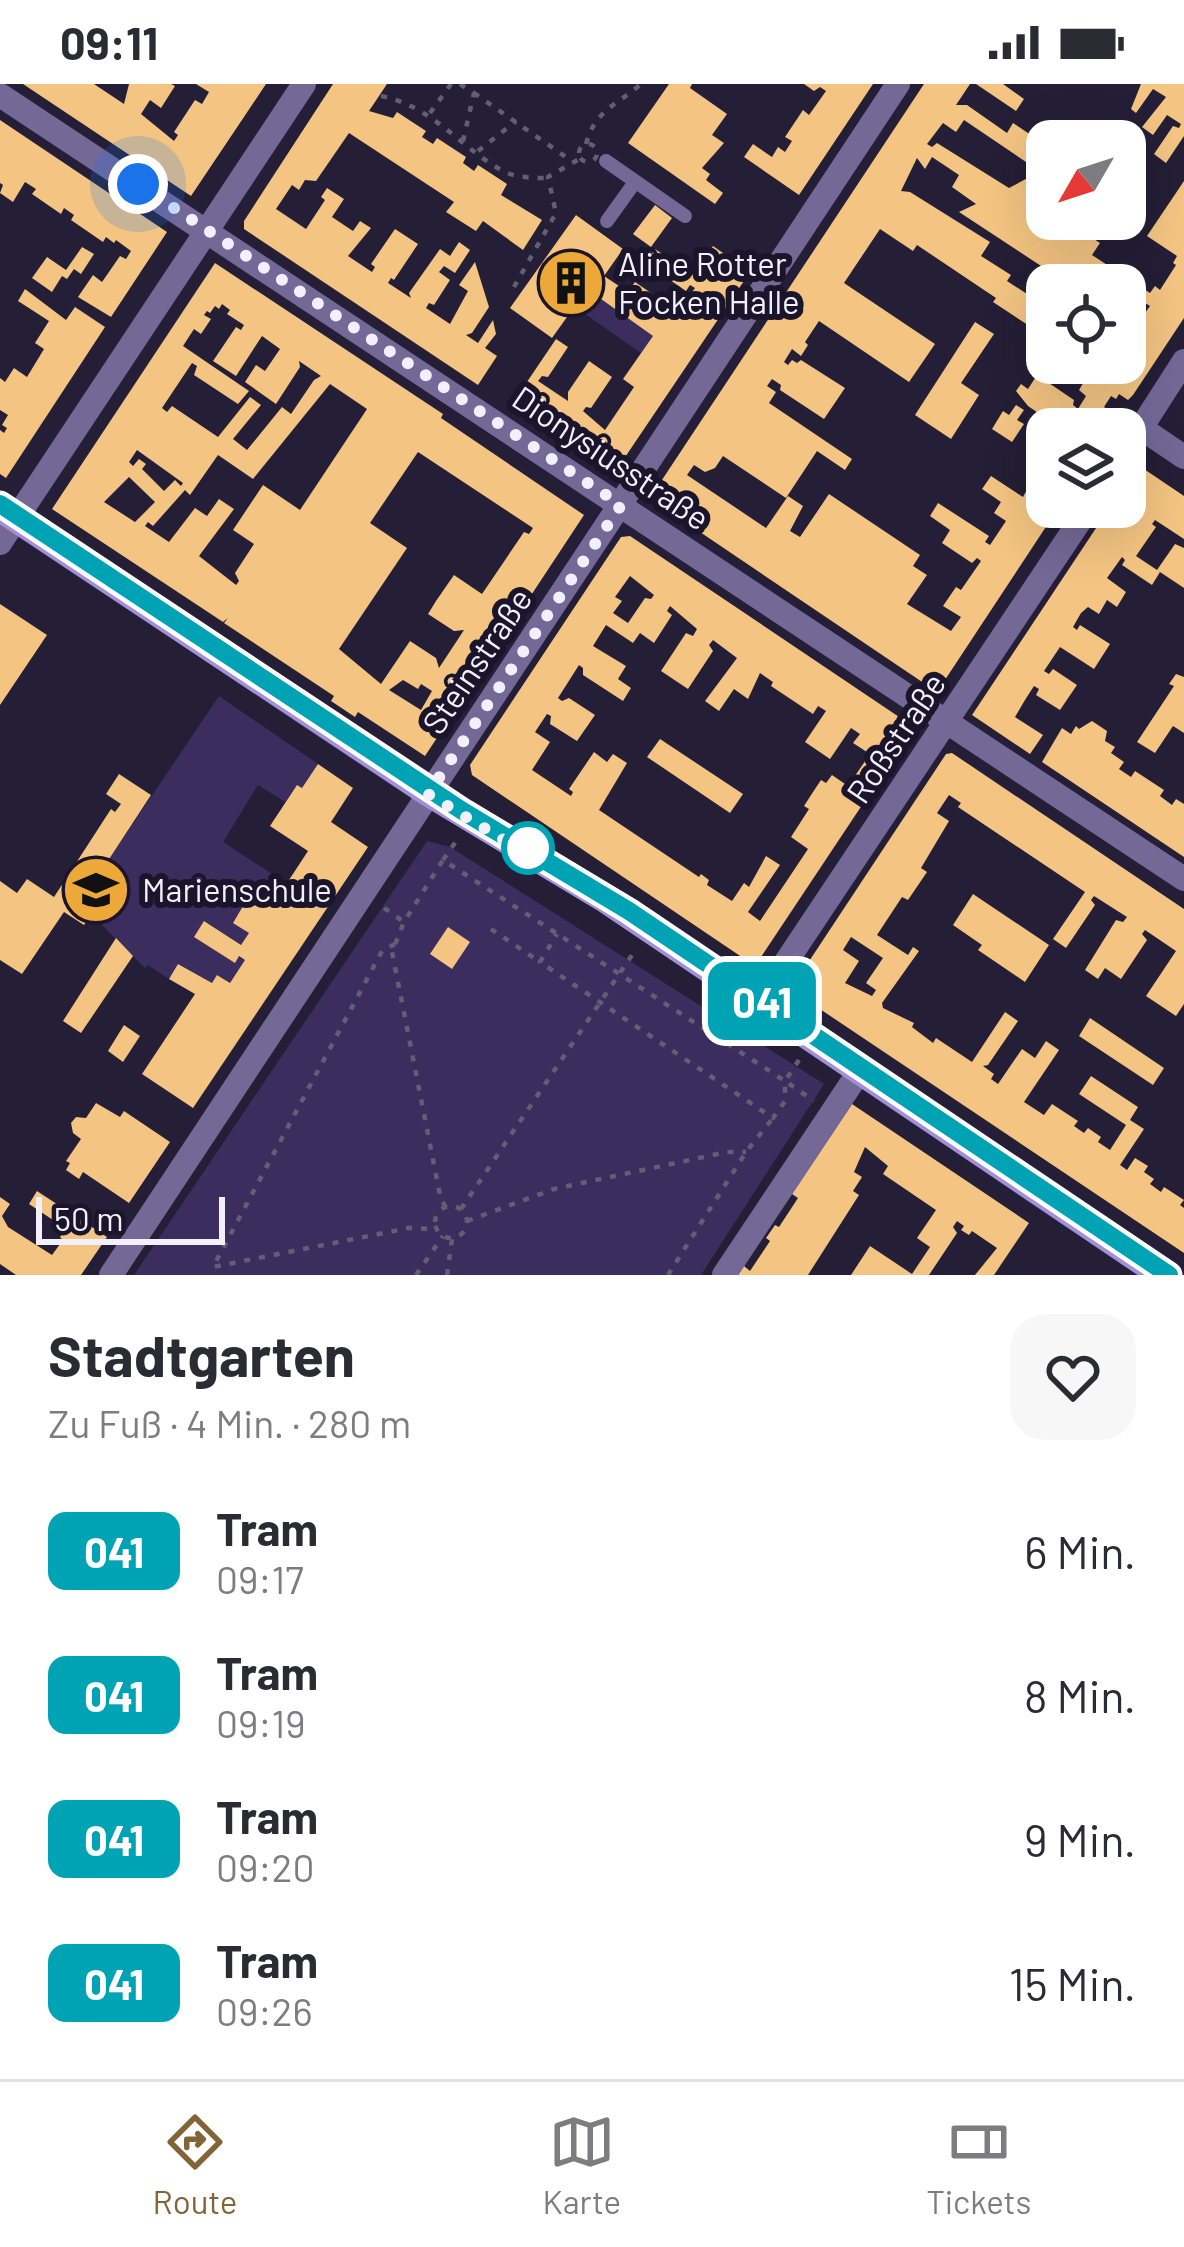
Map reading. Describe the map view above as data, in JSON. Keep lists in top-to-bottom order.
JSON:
{
  "streets": {
    "street": ["Dionysiusstraße", "Steinstraße", "Roßstraße"]
  },
  "crossings": [
    ["Dionysiusstraße", "Steinstraße"],
    ["Dionysiusstraße", "Roßstraße"]
  ],
  "places": {
    "building": ["Aline Rotter Focken Halle"],
    "school or university": ["Marienschule"]
  },
  "lines": ["tram line 041"],
  "scale_bar": "50 m",
  "north": "bottom left",
  "page": {
    "status": "09:11",
    "on_map": "041",
    "scale": "50 m",
    "heading": ["Stadtgarten", "Zu Fuß · 4 Min. · 280 m"],
    "list": [
      {
        "mark": "041",
        "name": "Tram",
        "note": "09:17",
        "value": "6 Min."
      },
      {
        "mark": "041",
        "name": "Tram",
        "note": "09:19",
        "value": "8 Min."
      },
      {
        "mark": "041",
        "name": "Tram",
        "note": "09:20",
        "value": "9 Min."
      },
      {
        "mark": "041",
        "name": "Tram",
        "note": "09:26",
        "value": "15 Min."
      }
    ],
    "tabs": ["Route", "Karte", "Tickets"]
  }
}
